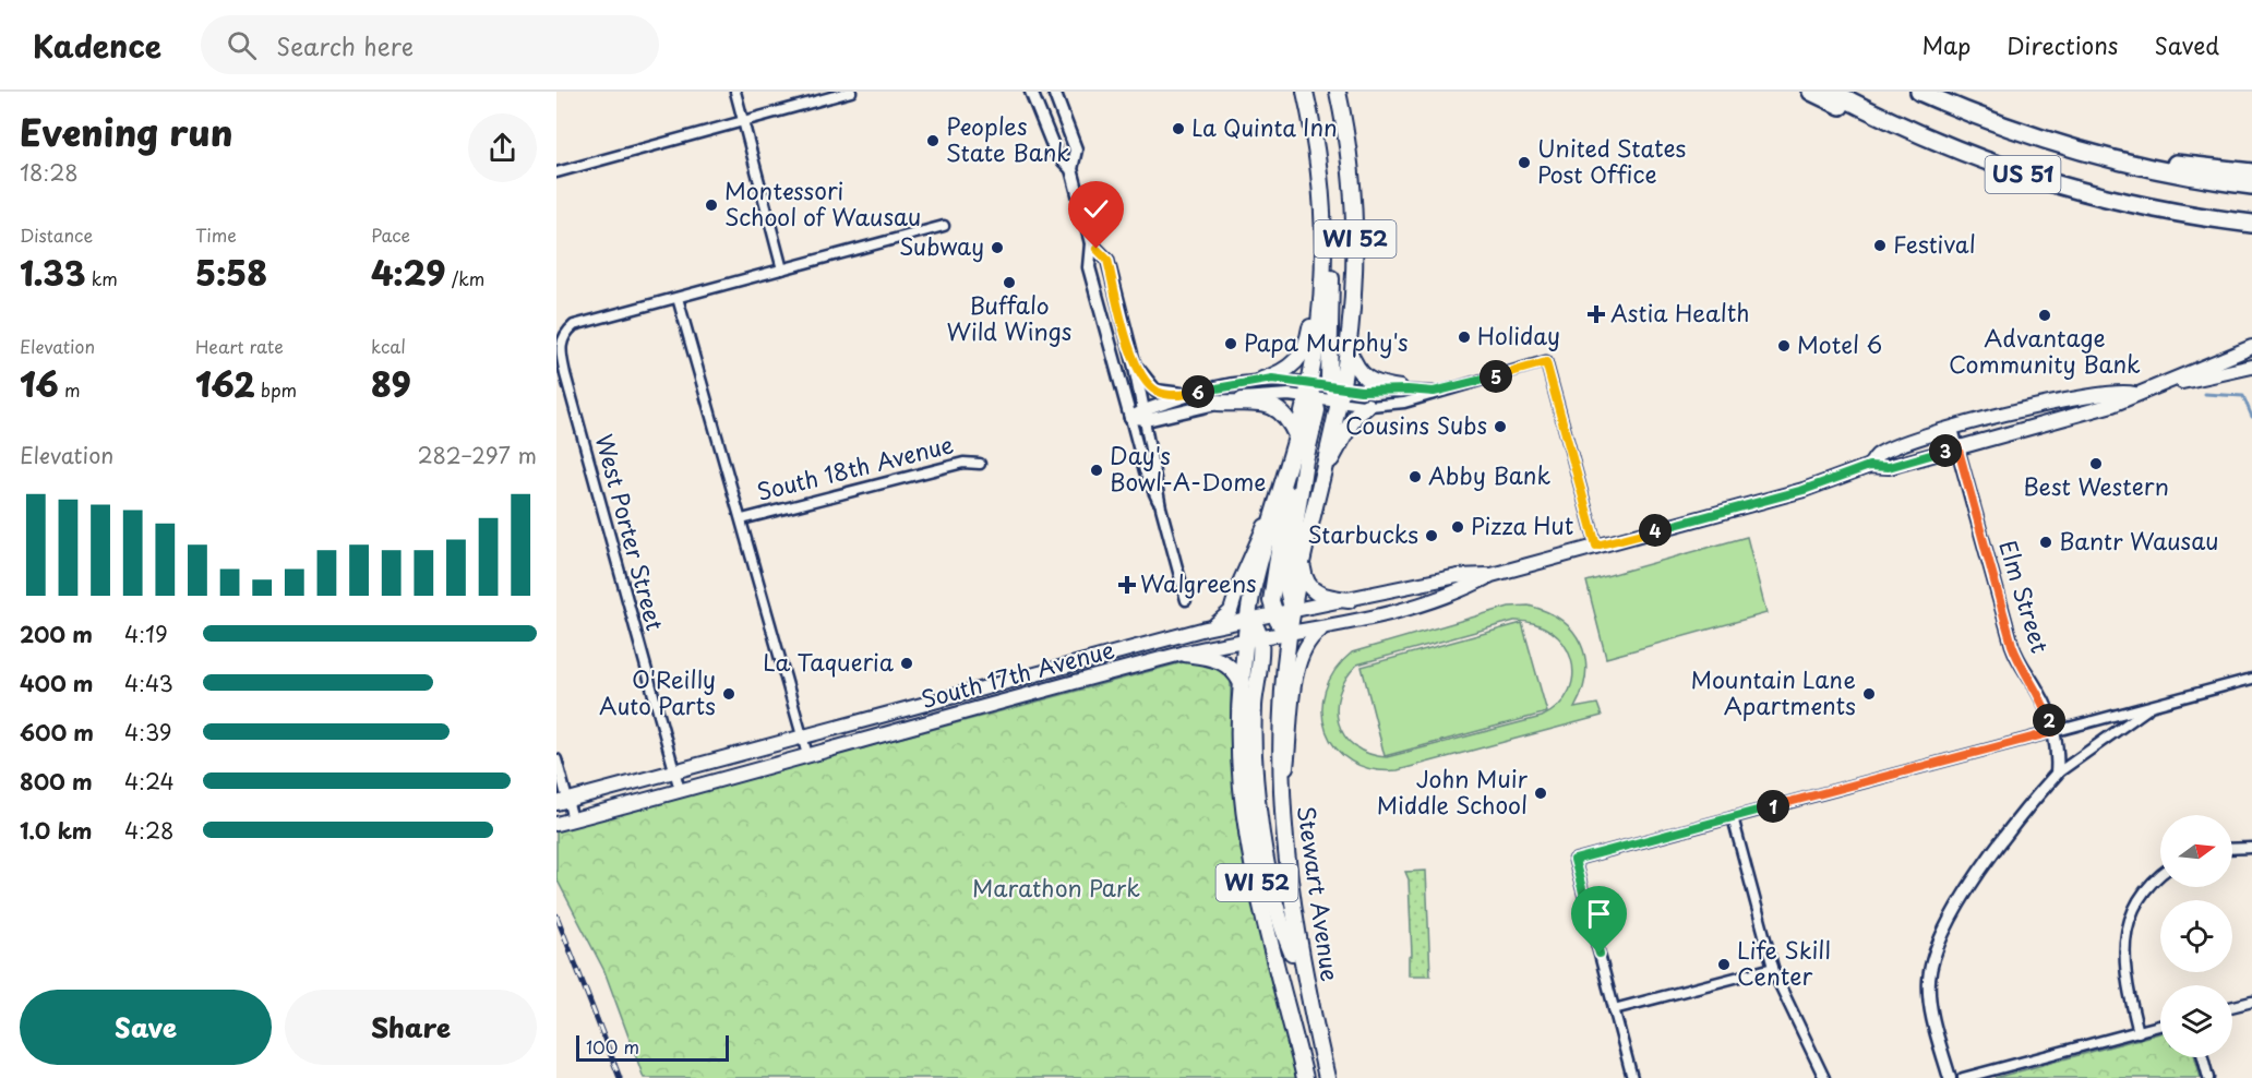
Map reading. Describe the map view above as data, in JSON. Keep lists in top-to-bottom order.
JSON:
{
  "streets": {
    "highway": ["US 51"],
    "main road": ["WI 52", "South 17th Avenue", "Stewart Avenue"],
    "street": ["South 18th Avenue", "West Porter Street", "Elm Street"]
  },
  "crossings": [
    ["WI 52", "South 17th Avenue"],
    ["WI 52", "Stewart Avenue"],
    ["West Porter Street", "South 17th Avenue"],
    ["Elm Street", "South 17th Avenue"],
    ["South 17th Avenue", "Stewart Avenue"]
  ],
  "parks": ["Marathon Park"],
  "places": {
    "other": [
      "La Quinta Inn",
      "Peoples State Bank",
      "United States Post Office",
      "Montessori School of Wausau",
      "Festival",
      "Subway",
      "Buffalo Wild Wings",
      "Advantage Community Bank",
      "Holiday",
      "Papa Murphy's",
      "Motel 6",
      "Cousins Subs",
      "Best Western",
      "Day's Bowl-A-Dome",
      "Abby Bank",
      "Pizza Hut",
      "Starbucks",
      "Bantr Wausau",
      "La Taqueria",
      "O'Reilly Auto Parts",
      "Mountain Lane Apartments",
      "John Muir Middle School",
      "Life Skill Center"
    ],
    "health": ["Astia Health", "Walgreens"]
  },
  "scale_bar": "100 m",
  "north": "right",
  "page": {
    "header": "Kadence",
    "search": "Search here",
    "nav": ["Map", "Directions", "Saved"],
    "heading": ["Evening run", "18:28"],
    "stats": [
      ["Distance", "1.33 km"],
      ["Time", "5:58"],
      ["Pace", "4:29 /km"],
      ["Elevation", "16 m"],
      ["Heart rate", "162 bpm"],
      ["kcal", "89"]
    ],
    "pins": [
      "5",
      "6",
      "3",
      "4",
      "2",
      "1"
    ],
    "chart": ["Elevation", "282–297 m"],
    "list": [
      {
        "name": "200 m",
        "note": "4:19"
      },
      {
        "name": "400 m",
        "note": "4:43"
      },
      {
        "name": "600 m",
        "note": "4:39"
      },
      {
        "name": "800 m",
        "note": "4:24"
      },
      {
        "name": "1.0 km",
        "note": "4:28"
      }
    ],
    "buttons": ["Save", "Share"],
    "scale": "100 m"
  }
}
